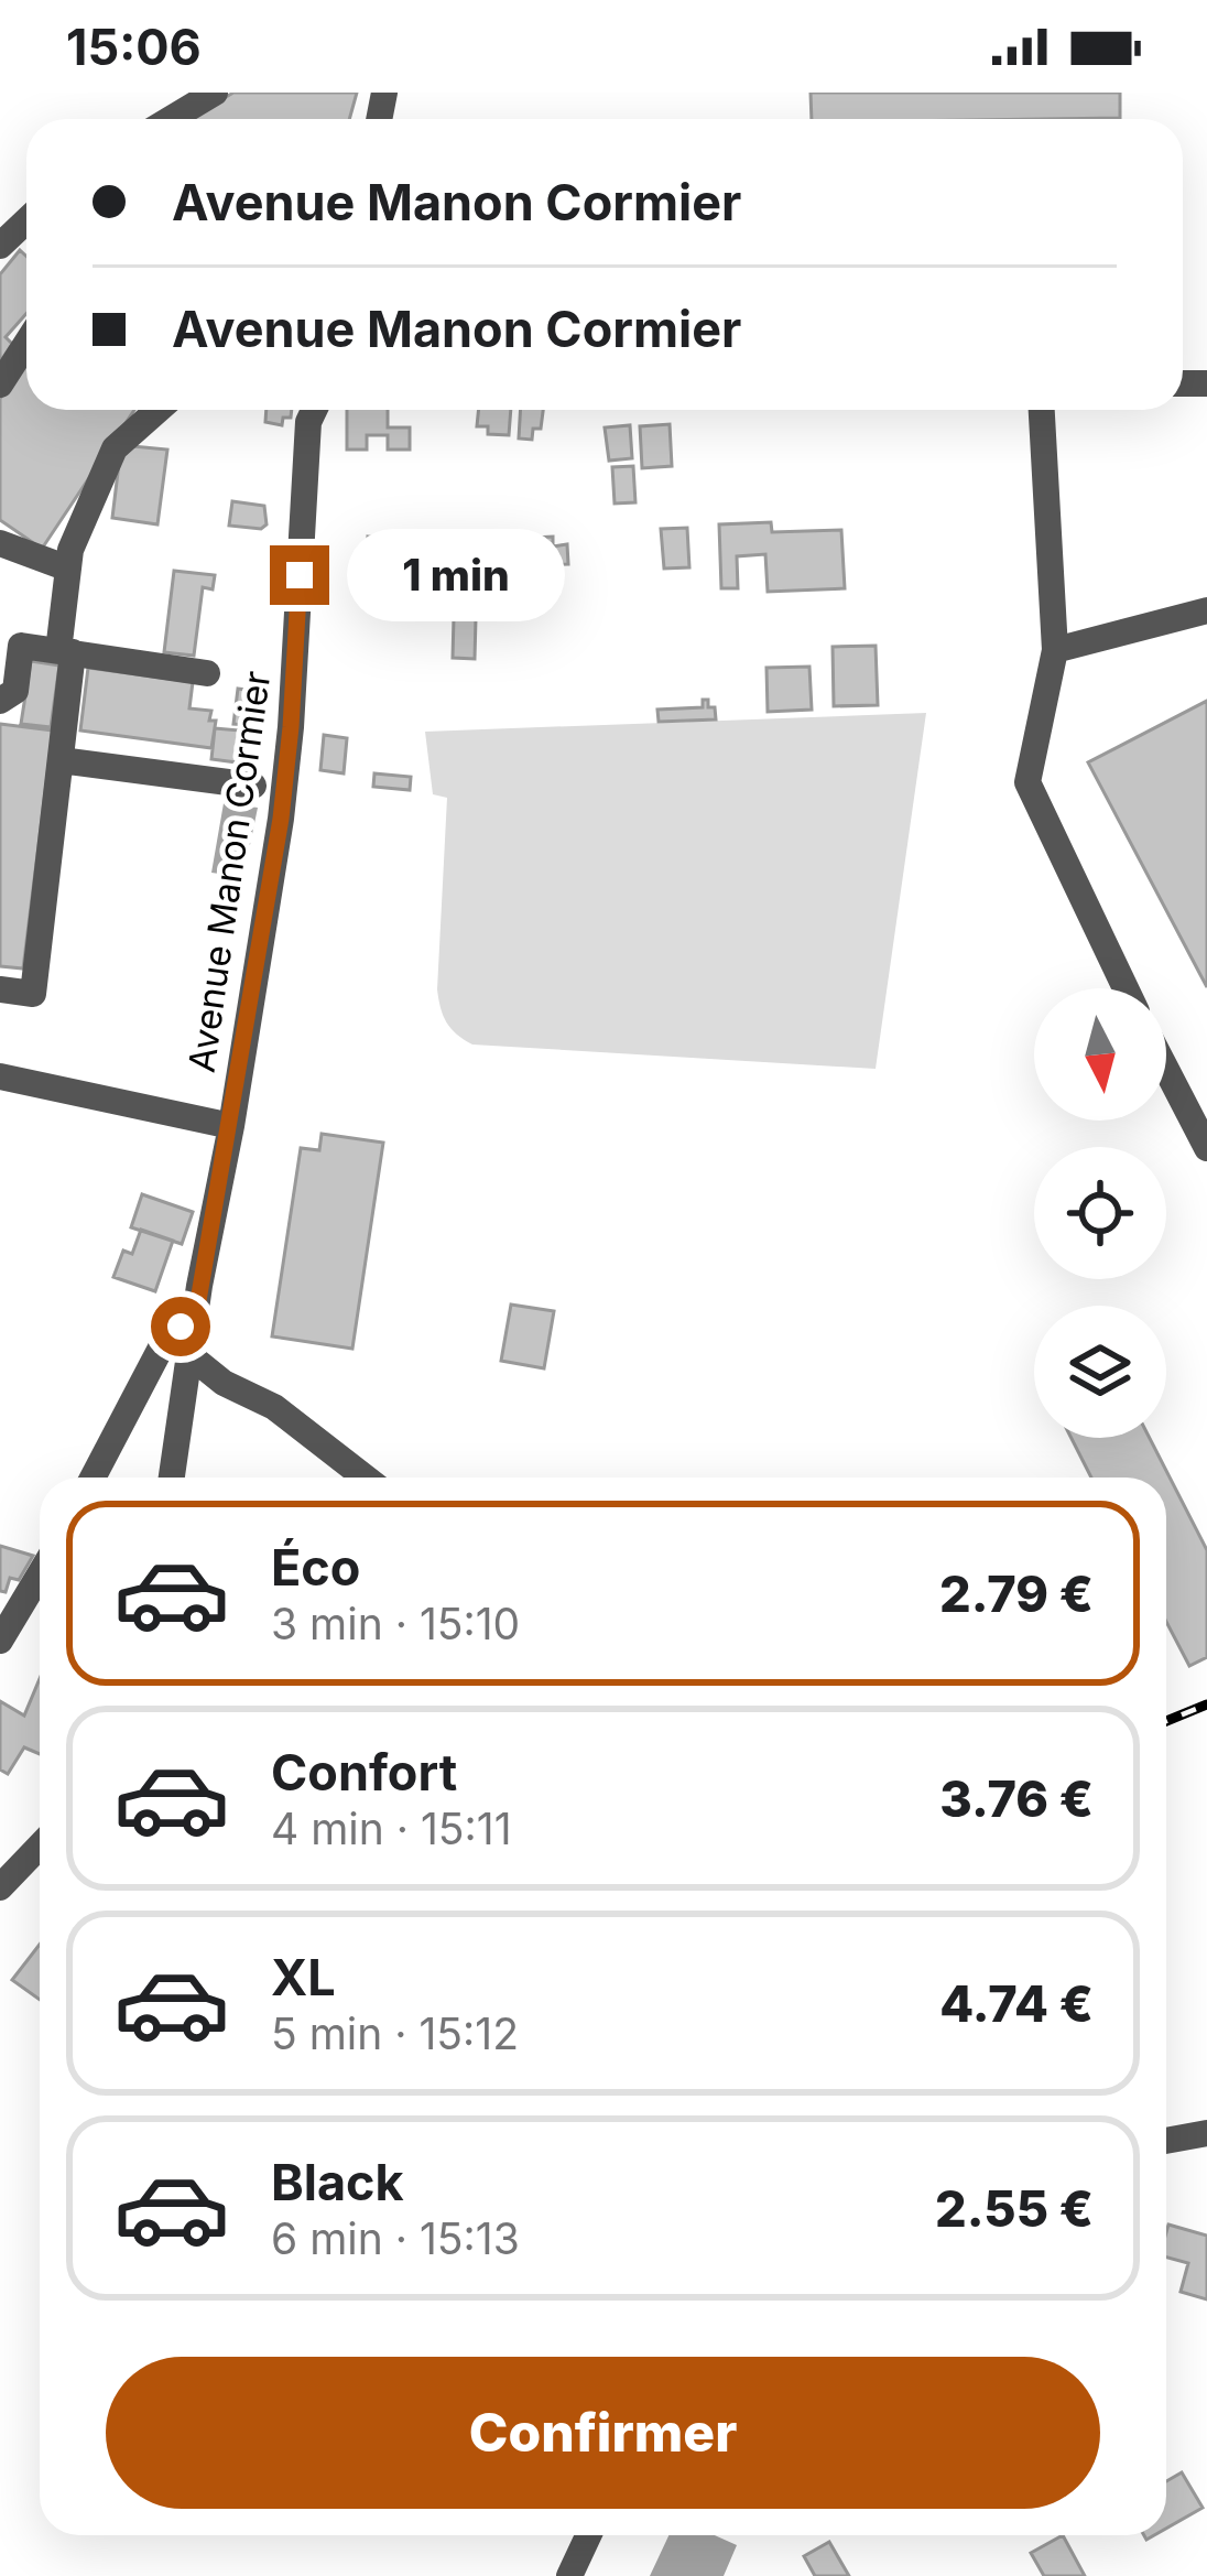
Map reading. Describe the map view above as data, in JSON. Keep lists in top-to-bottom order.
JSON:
{
  "streets": {
    "street": ["Avenue Manon Cormier"]
  },
  "north": "bottom",
  "page": {
    "status": "15:06",
    "banner": ["Avenue Manon Cormier", "Avenue Manon Cormier"],
    "bubble": "1 min",
    "list": [
      {
        "name": "Éco",
        "note": "3 min · 15:10",
        "value": "2.79 €"
      },
      {
        "name": "Confort",
        "note": "4 min · 15:11",
        "value": "3.76 €"
      },
      {
        "name": "XL",
        "note": "5 min · 15:12",
        "value": "4.74 €"
      },
      {
        "name": "Black",
        "note": "6 min · 15:13",
        "value": "2.55 €"
      }
    ],
    "buttons": "Confirmer"
  }
}
